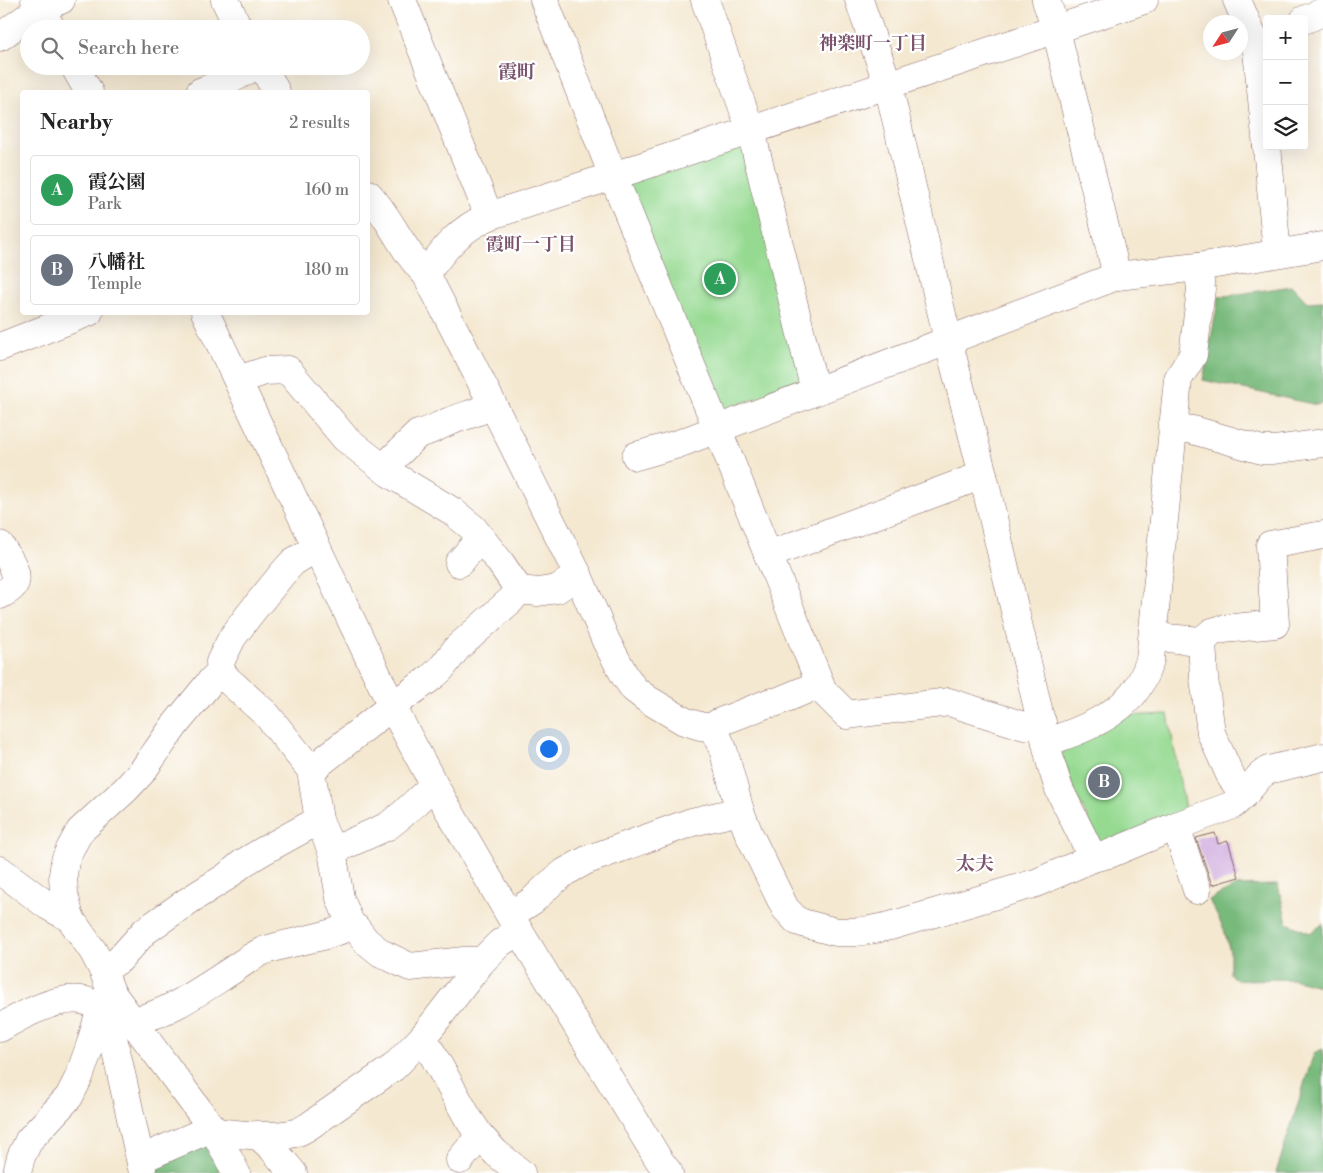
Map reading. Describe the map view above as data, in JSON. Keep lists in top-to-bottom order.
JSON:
{
  "districts": [
    "神楽町一丁目",
    "霞町",
    "霞町一丁目",
    "太夫"
  ],
  "north": "bottom left",
  "page": {
    "map_buttons": ["+", "−"],
    "search": "Search here",
    "heading": ["Nearby", "2 results"],
    "list": [
      {
        "mark": "A",
        "name": "霞公園",
        "note": "Park",
        "value": "160 m"
      },
      {
        "mark": "B",
        "name": "八幡社",
        "note": "Temple",
        "value": "180 m"
      }
    ],
    "pins": ["A", "B"]
  }
}
